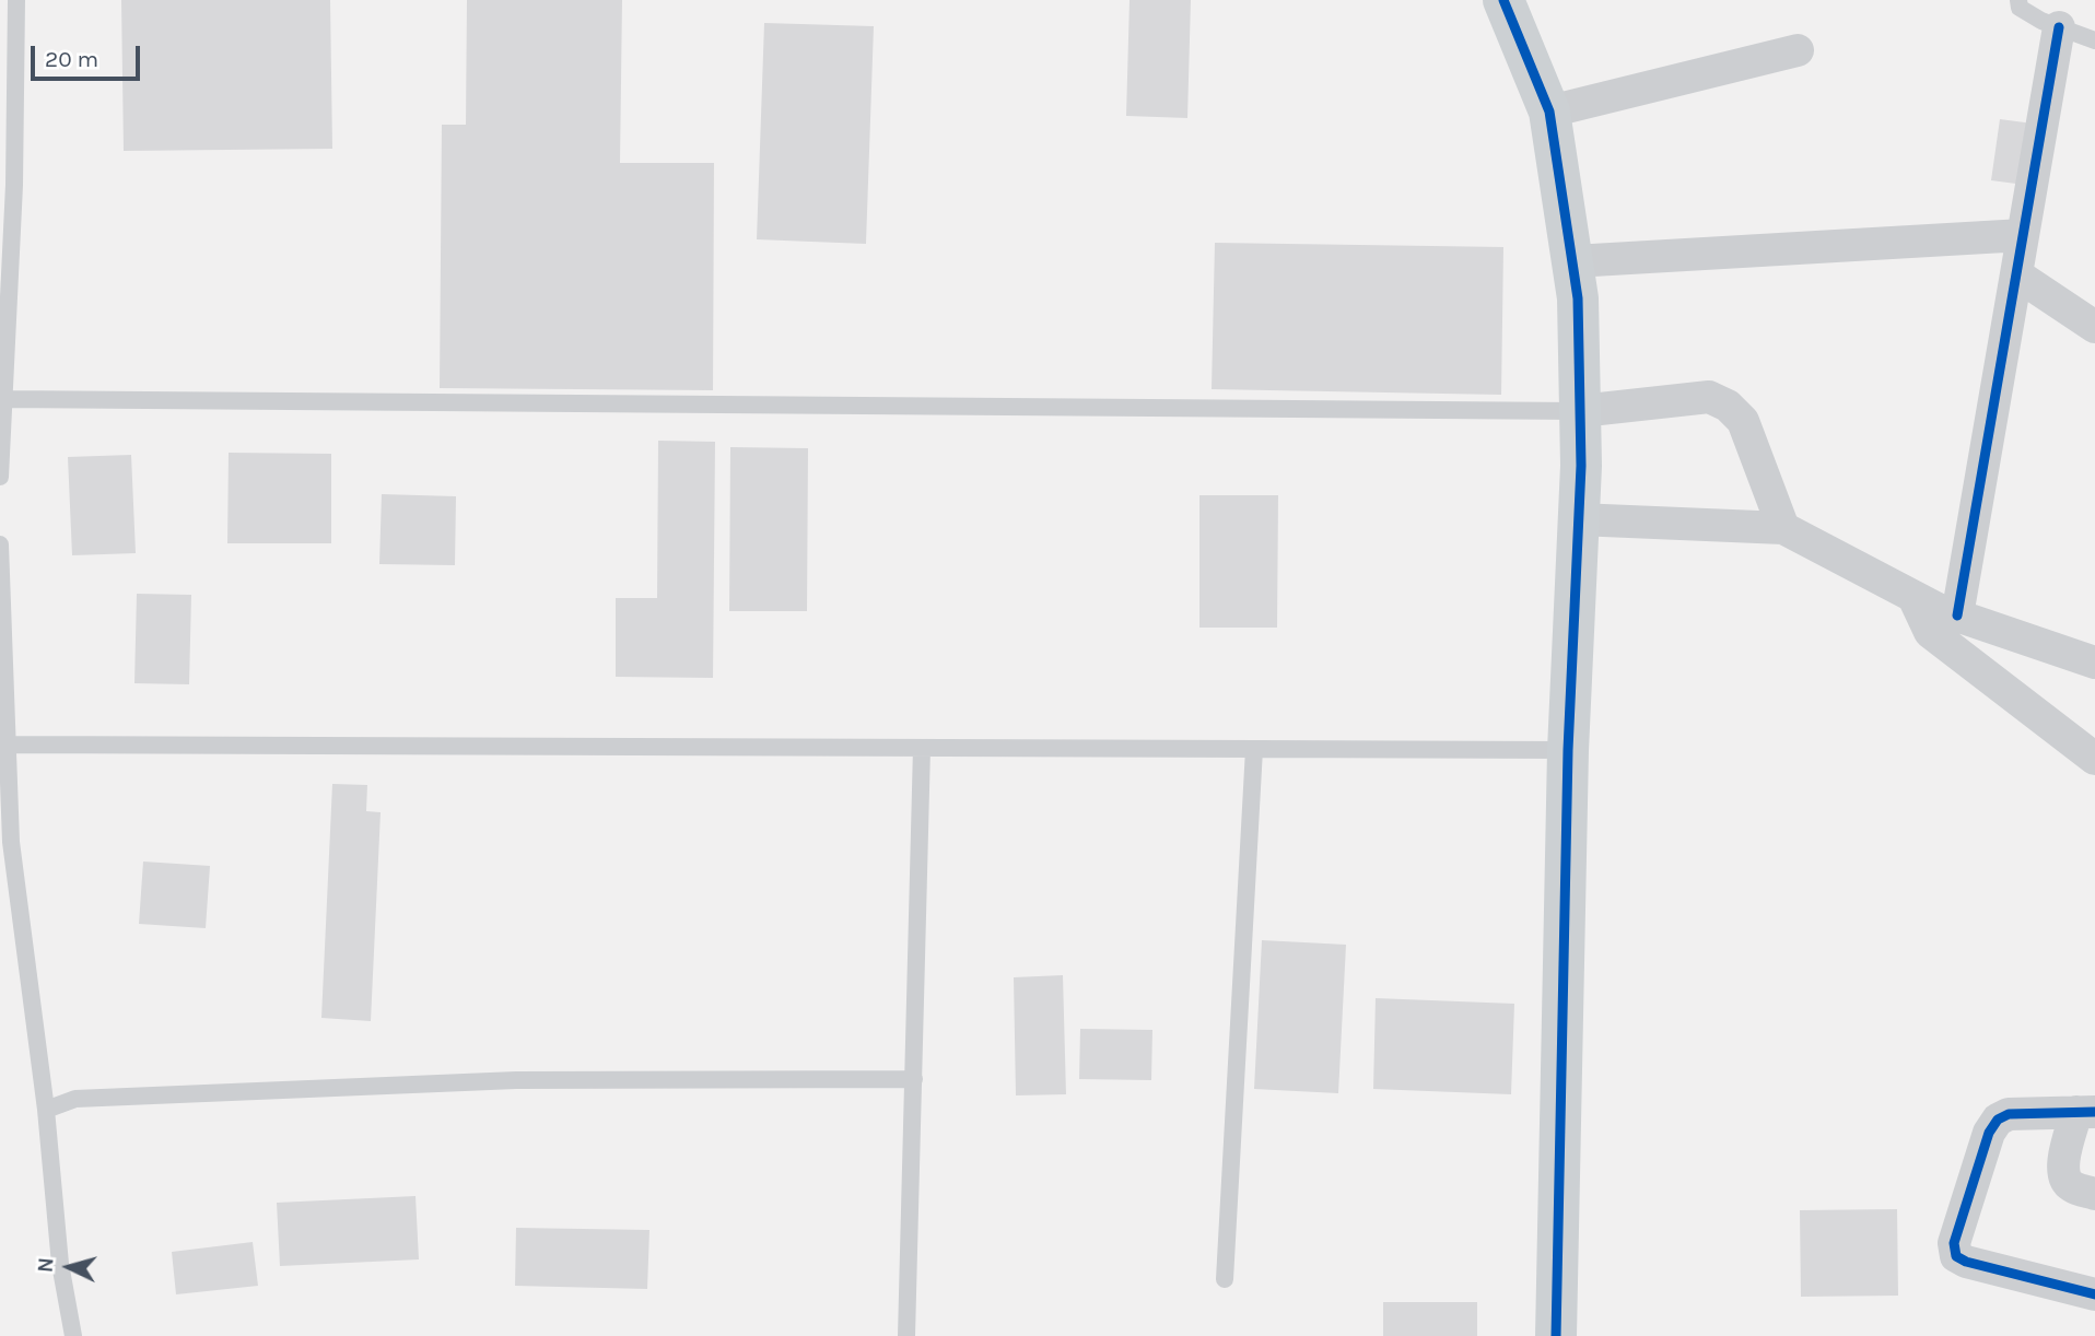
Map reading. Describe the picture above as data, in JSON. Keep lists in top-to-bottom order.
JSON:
{
  "scale_bar": "20 m",
  "north": "left"
}
